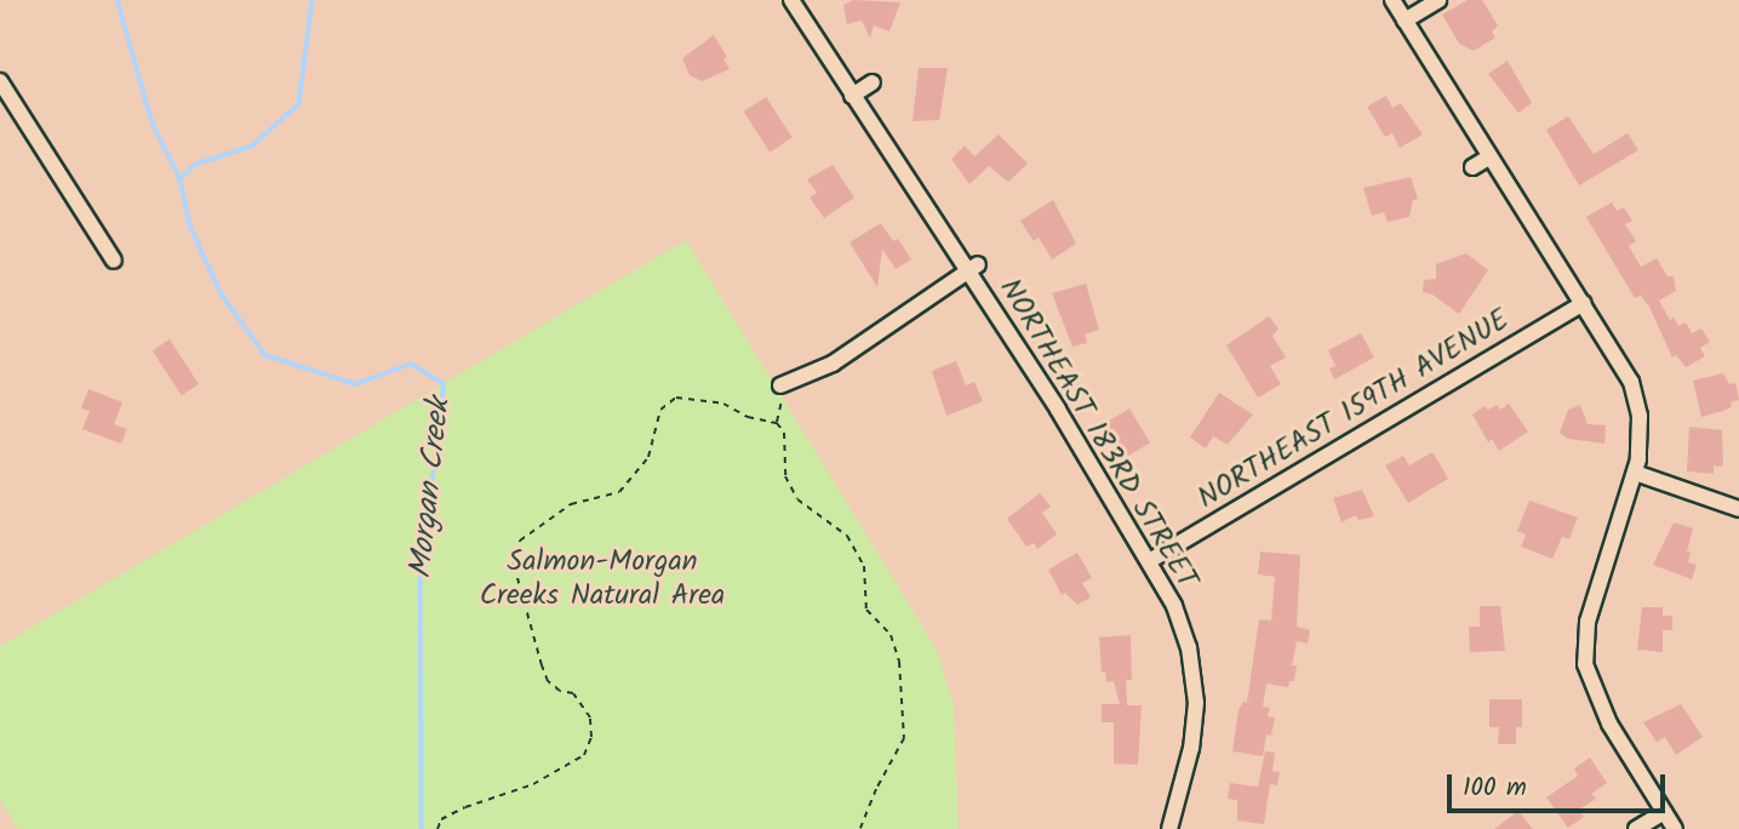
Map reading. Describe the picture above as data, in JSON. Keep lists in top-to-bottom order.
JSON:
{
  "streets": {
    "street": ["NORTHEAST 159TH AVENUE", "NORTHEAST 183RD STREET"]
  },
  "crossings": [
    ["NORTHEAST 159TH AVENUE", "NORTHEAST 183RD STREET"]
  ],
  "water": ["Morgan Creek"],
  "parks": ["Salmon-Morgan Creeks Natural Area"],
  "scale_bar": "100 m"
}
